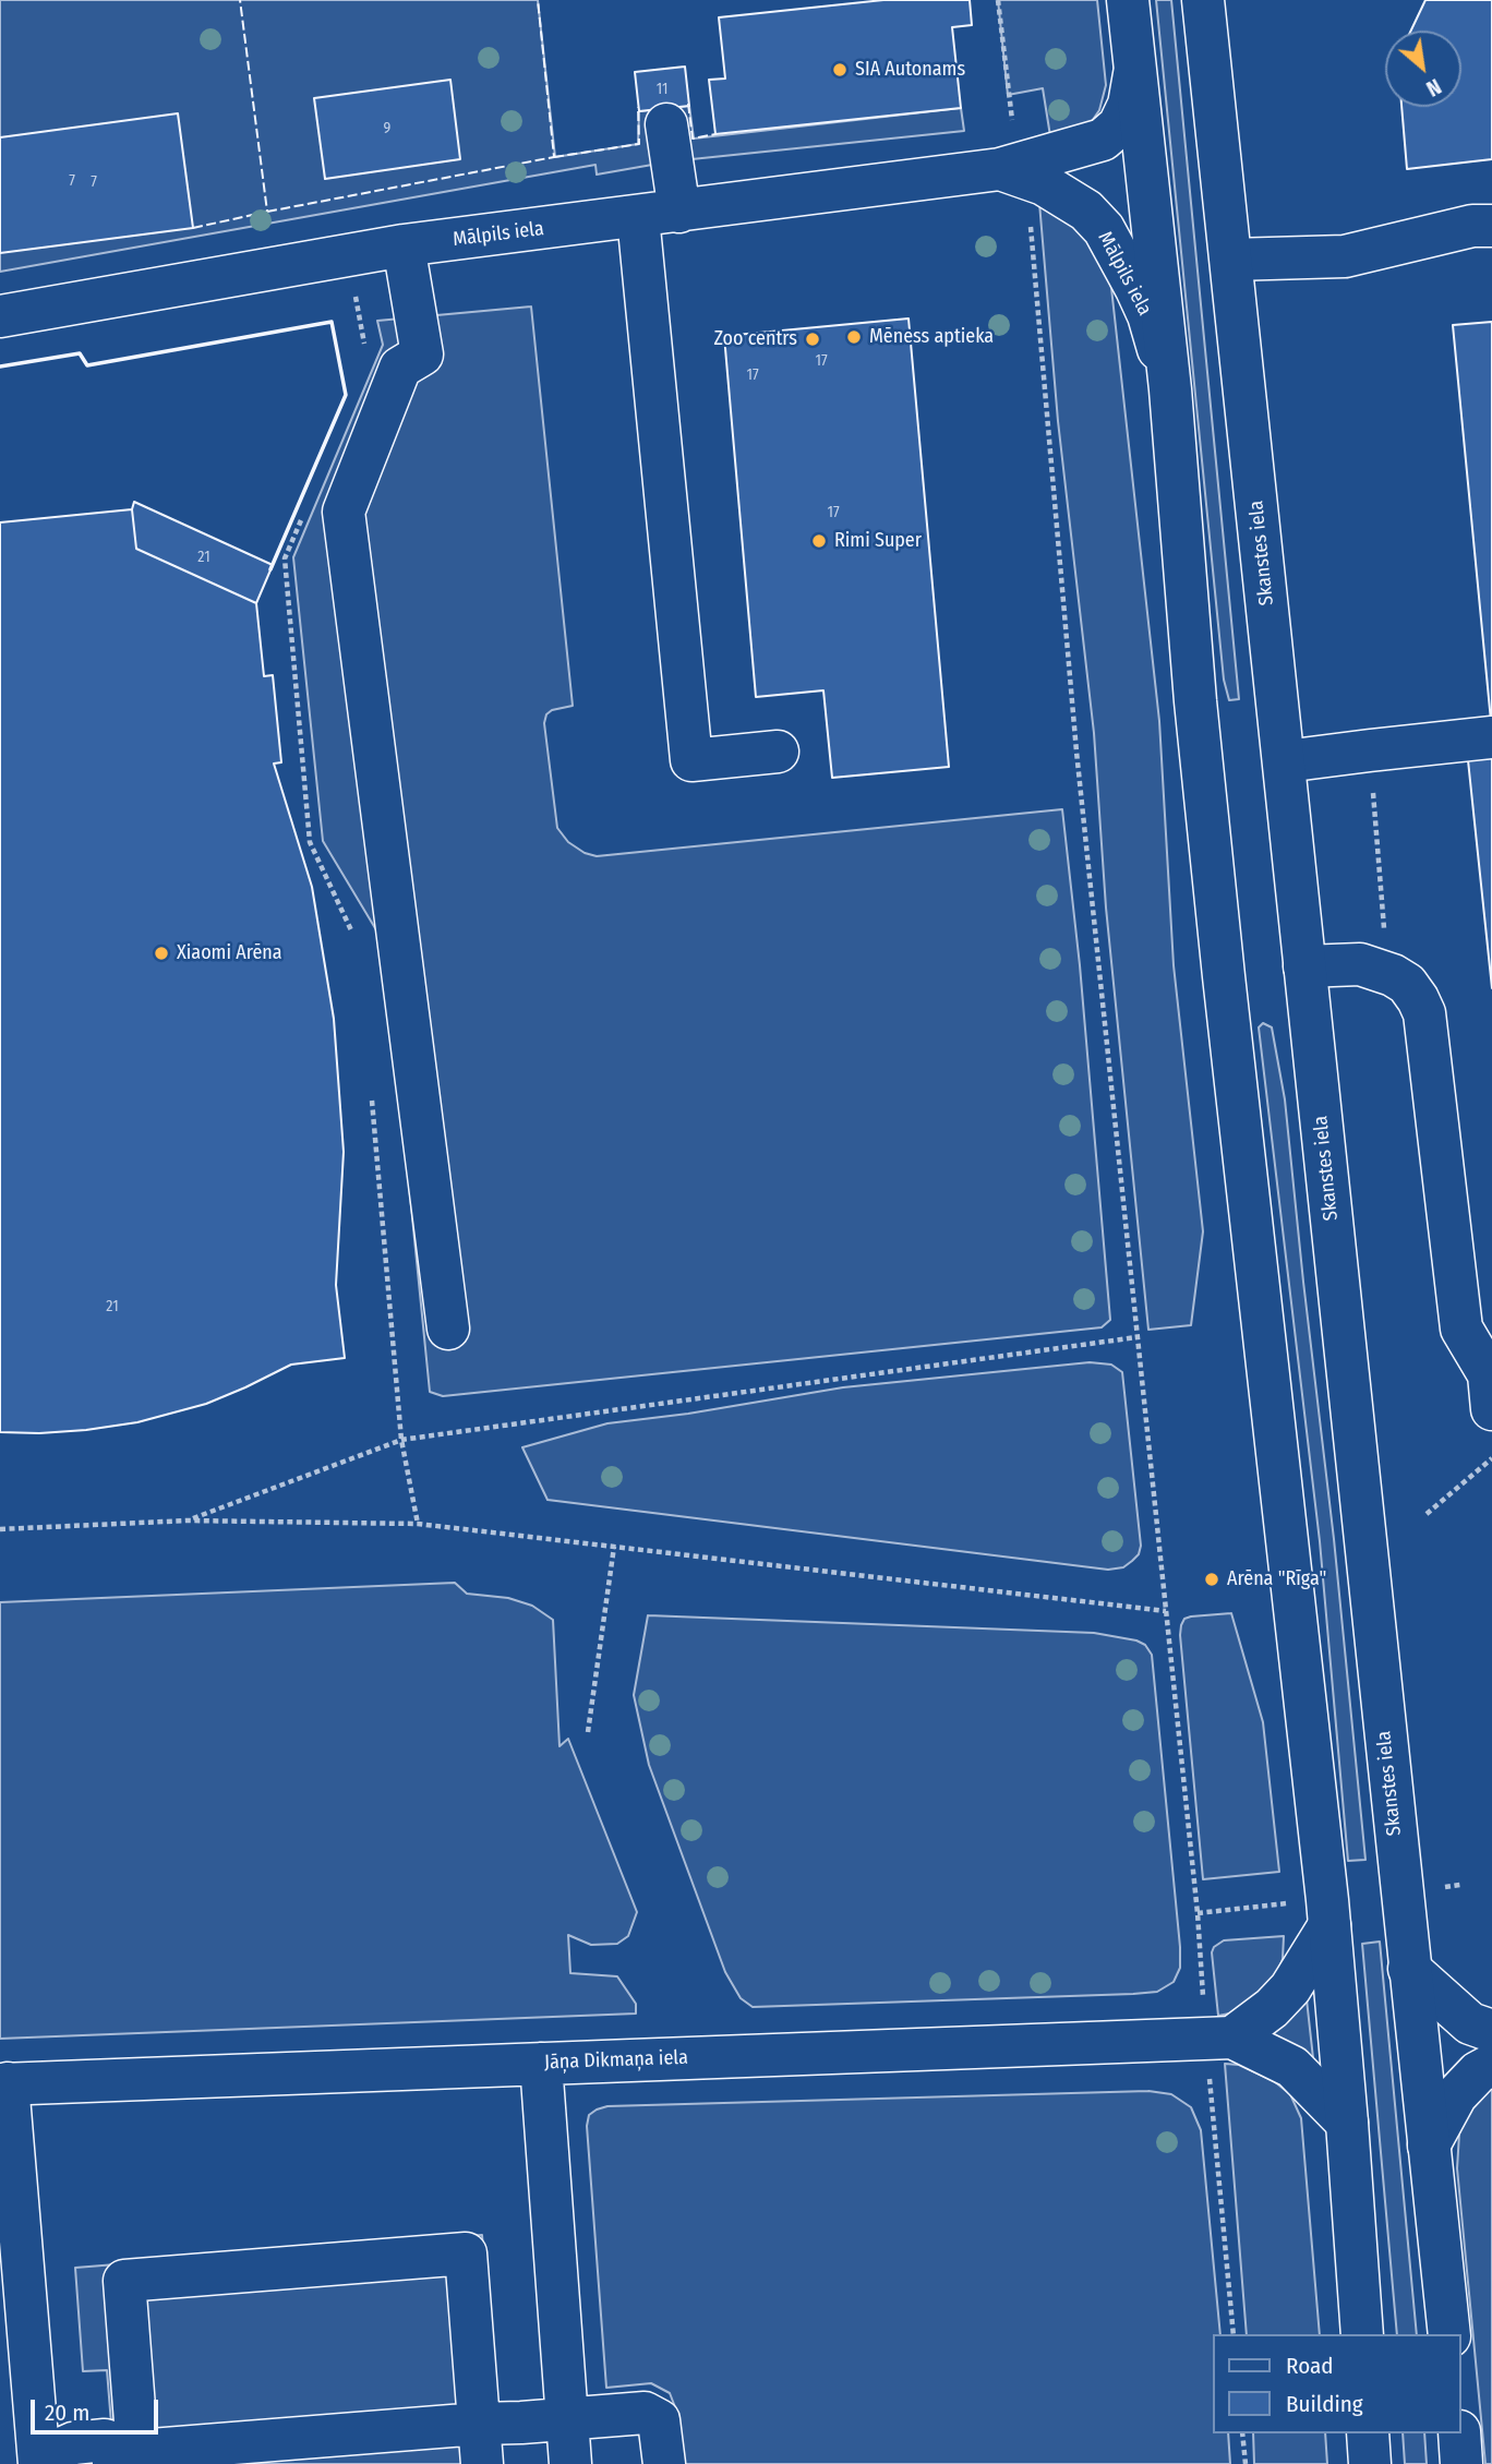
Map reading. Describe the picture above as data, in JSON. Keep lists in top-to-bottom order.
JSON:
{
  "streets": {
    "main road": ["Mālpils iela", "Skanstes iela", "Jāņa Dikmaņa iela"]
  },
  "places": [
    "SIA Autonams",
    "Mēness aptieka",
    "Zoo centrs",
    "Rimi Super",
    "Xiaomi Arēna",
    "Arēna \"Rīga\""
  ],
  "house_numbers": [
    "11",
    "9",
    "7",
    "7",
    "17",
    "17",
    "17",
    "21",
    "21"
  ],
  "legend": ["Road", "Building"],
  "scale_bar": "20 m",
  "north": "bottom right"
}
